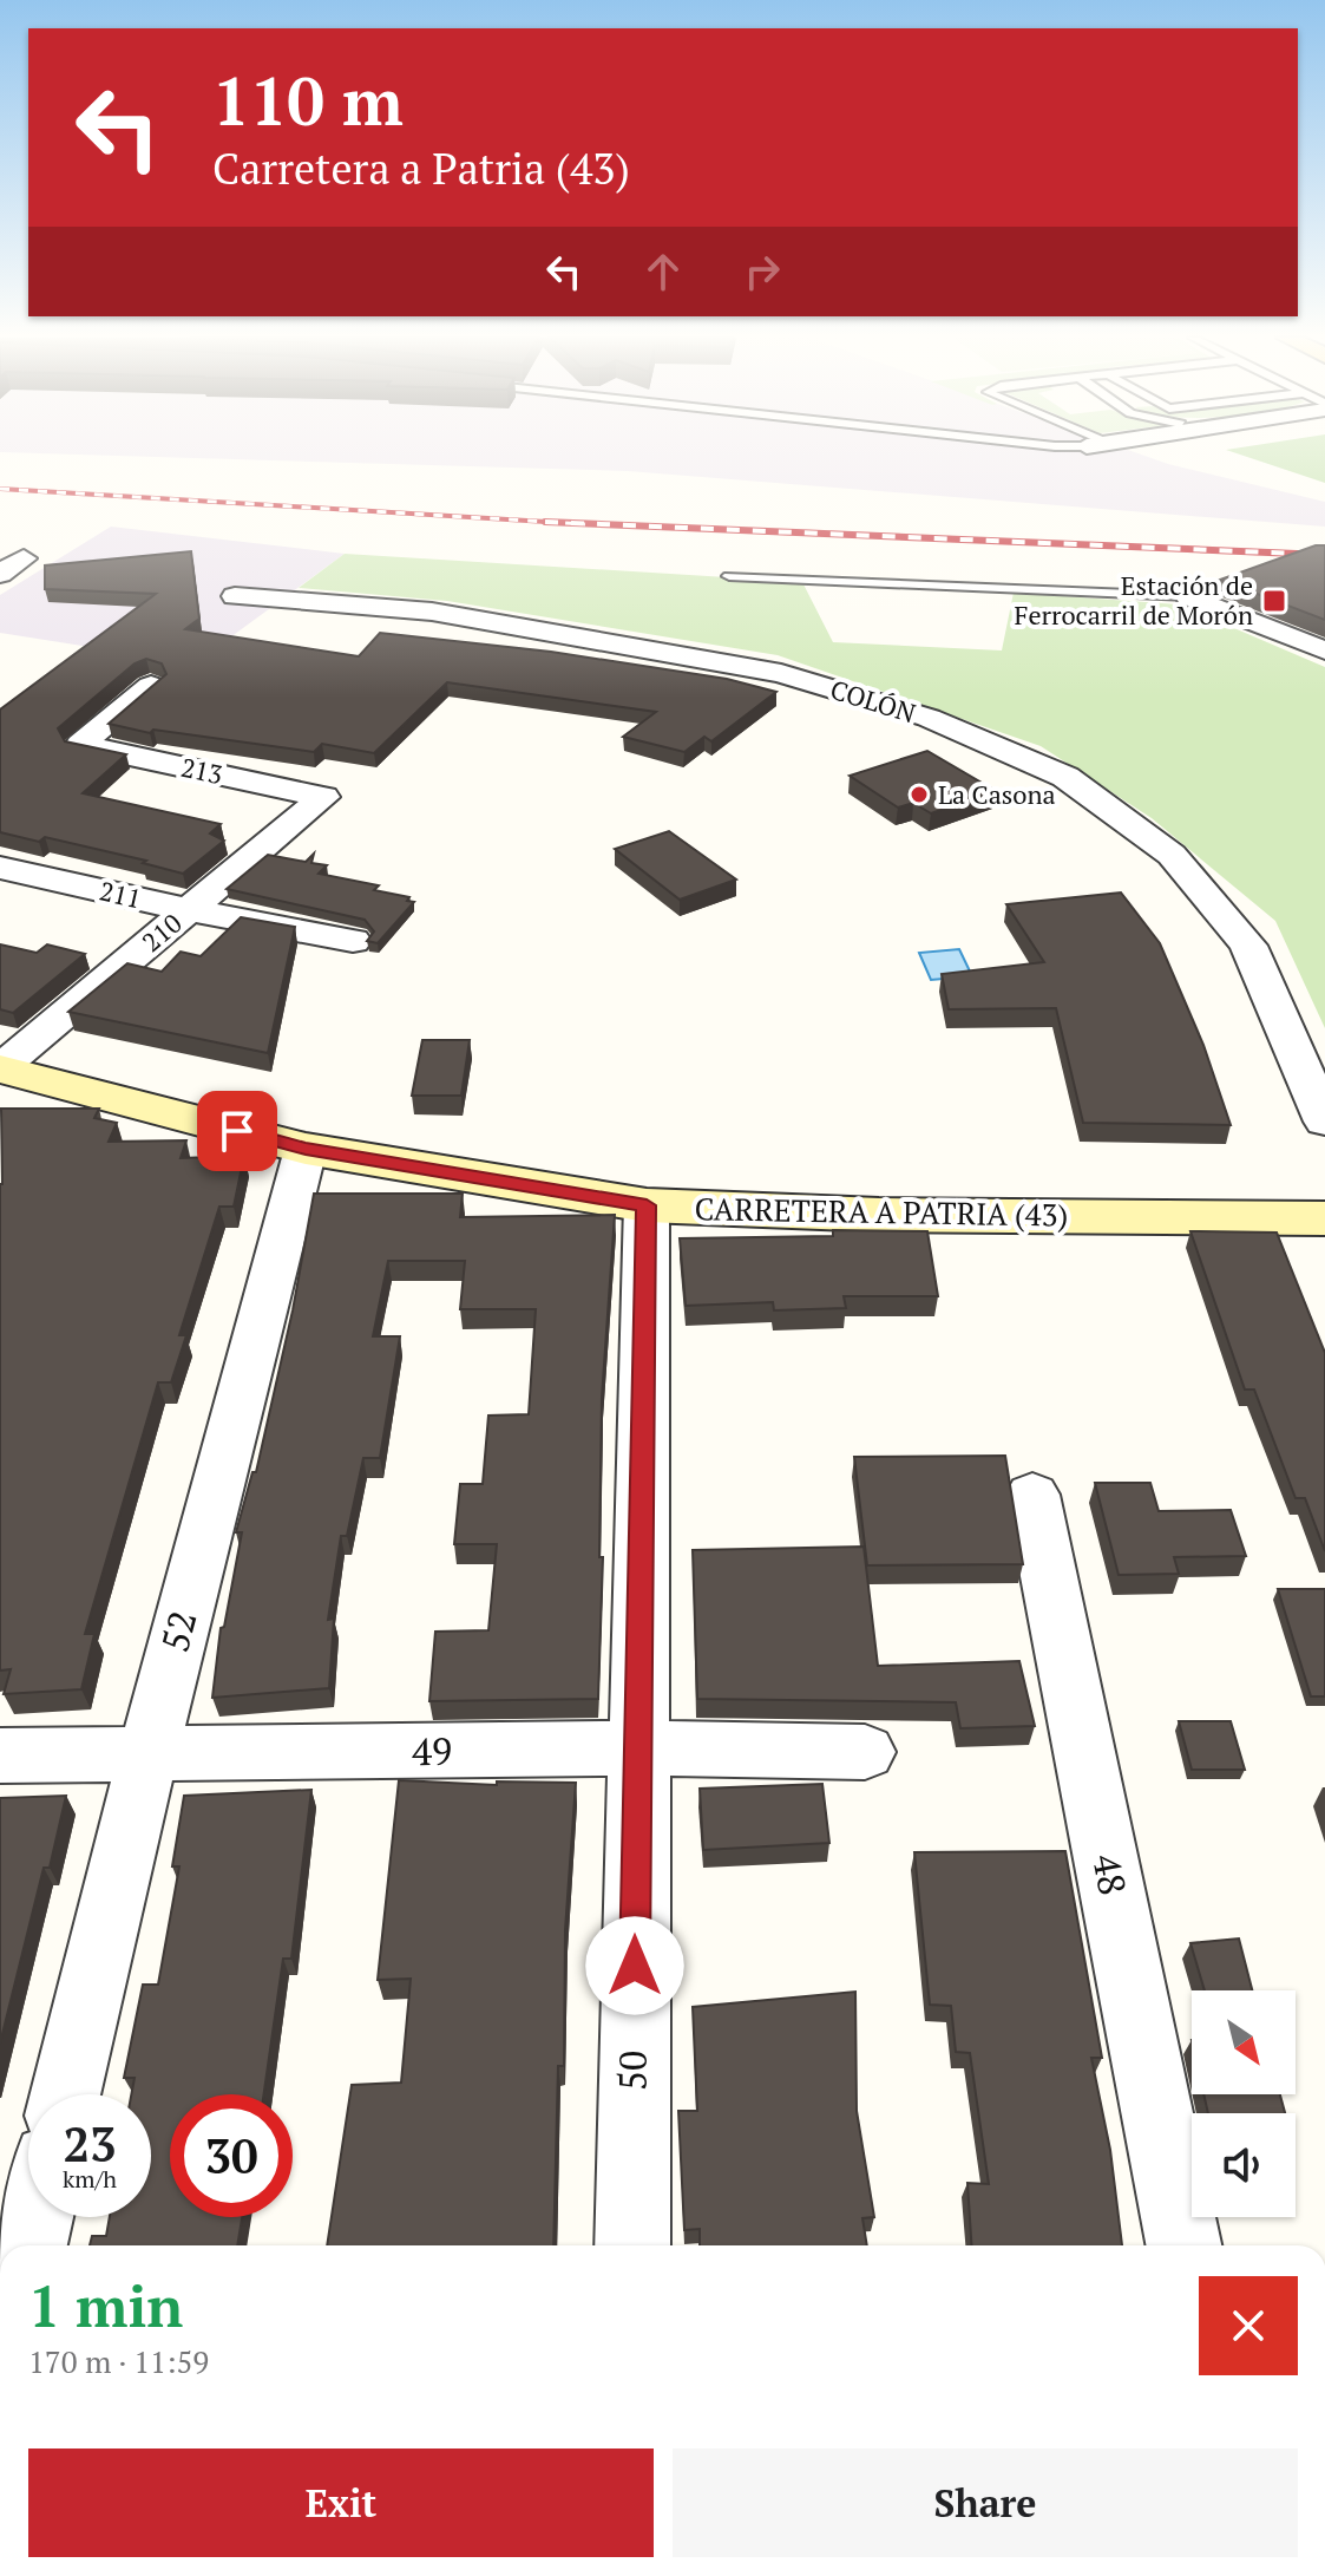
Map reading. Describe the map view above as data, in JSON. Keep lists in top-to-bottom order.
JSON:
{
  "streets": {
    "street": [
      "COLÓN",
      "213",
      "211",
      "210",
      "CARRETERA A PATRIA (43)",
      "52",
      "49",
      "48",
      "50"
    ]
  },
  "crossings": [
    ["213", "210"],
    ["211", "210"],
    ["210", "CARRETERA A PATRIA (43)"],
    ["CARRETERA A PATRIA (43)", "52"],
    ["CARRETERA A PATRIA (43)", "50"],
    ["52", "49"],
    ["49", "50"]
  ],
  "places": {
    "transit": ["Estación de Ferrocarril de Morón"],
    "other": ["La Casona"]
  },
  "north": "bottom right",
  "page": {
    "turn": ["110 m", "Carretera a Patria (43)"],
    "speed": "23 km/h",
    "limit": "30",
    "heading": ["1 min", "170 m · 11:59"],
    "buttons": ["Exit", "Share"]
  }
}
